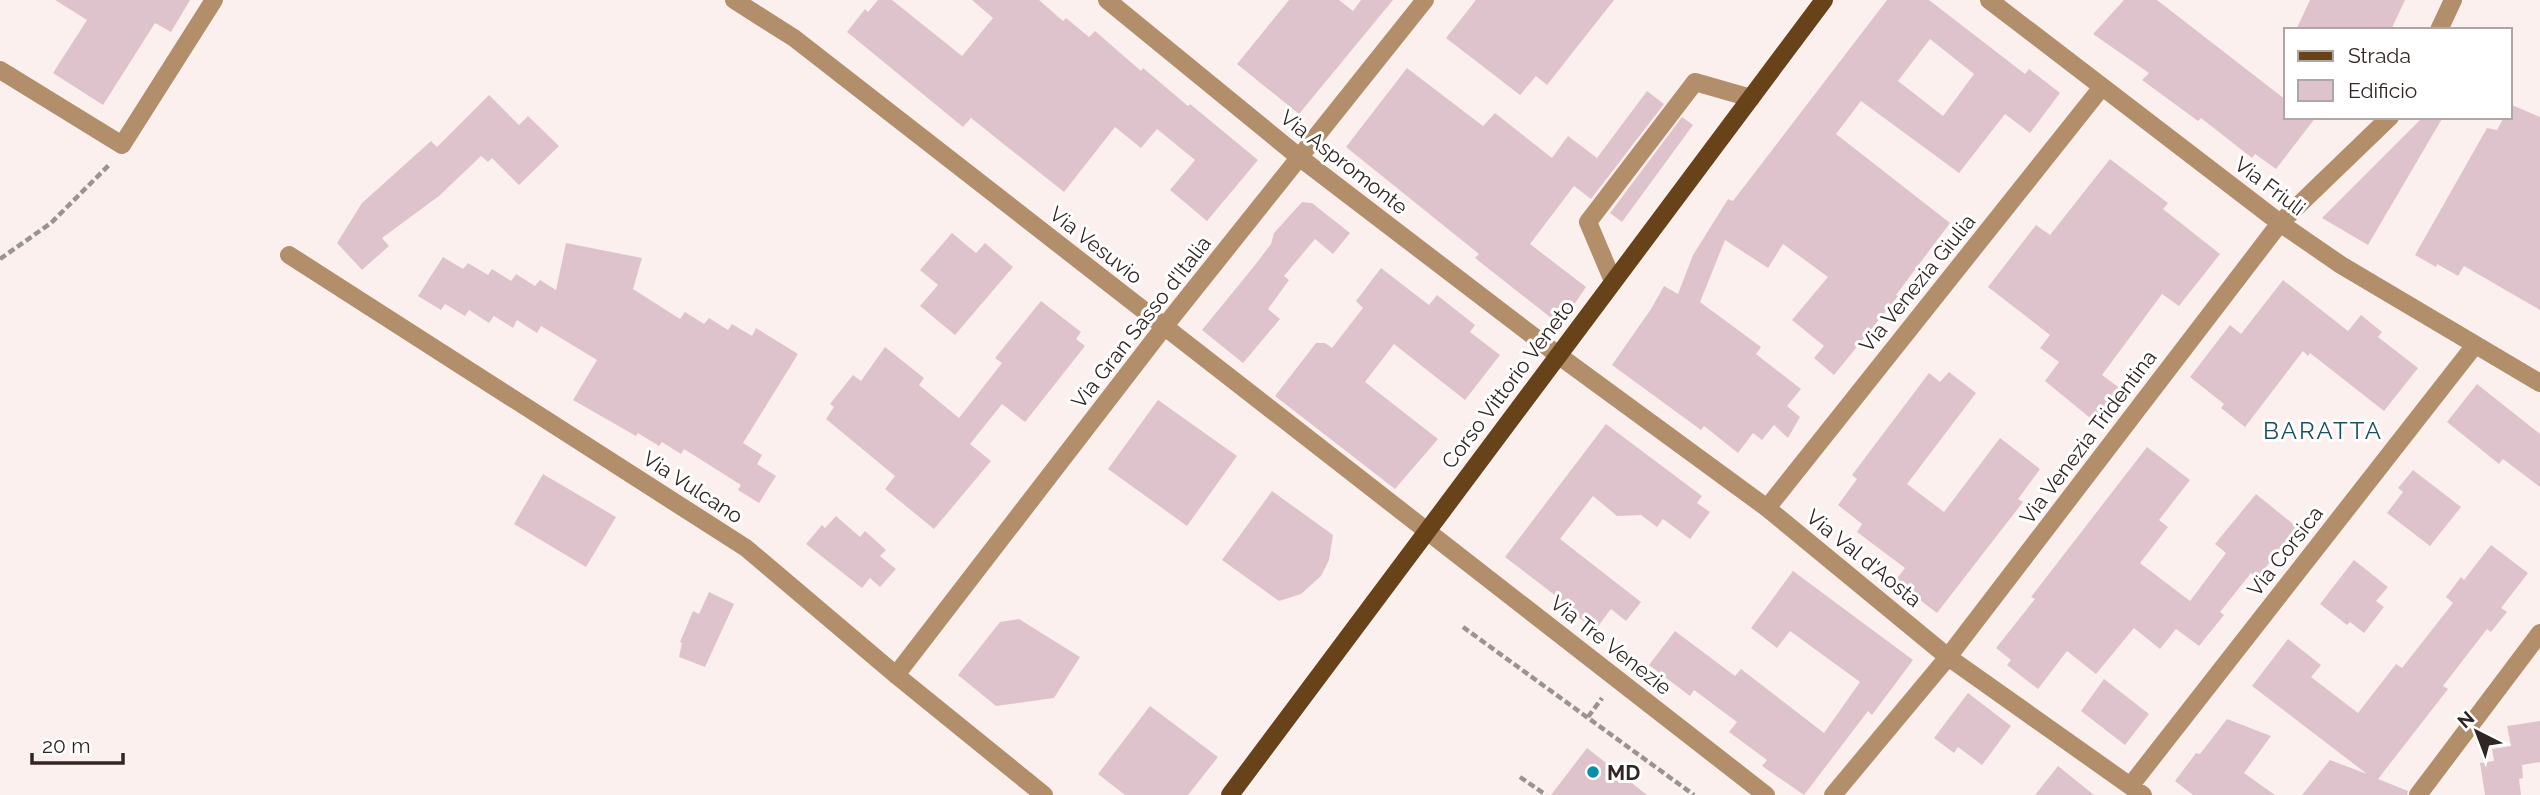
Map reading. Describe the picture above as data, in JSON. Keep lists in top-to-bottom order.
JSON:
{
  "streets": {
    "main road": ["Corso Vittorio Veneto"],
    "street": [
      "Via Aspromonte",
      "Via Friuli",
      "Via Vesuvio",
      "Via Venezia Giulia",
      "Via Gran Sasso d'Italia",
      "Via Venezia Tridentina",
      "Via Vulcano",
      "Via Corsica",
      "Via Val d'Aosta",
      "Via Tre Venezie"
    ]
  },
  "crossings": [
    ["Via Aspromonte", "Via Gran Sasso d'Italia"],
    ["Via Aspromonte", "Corso Vittorio Veneto"],
    ["Via Aspromonte", "Via Val d'Aosta"],
    ["Via Friuli", "Via Venezia Giulia"],
    ["Via Friuli", "Via Venezia Tridentina"],
    ["Via Friuli", "Via Corsica"],
    ["Via Vesuvio", "Via Gran Sasso d'Italia"],
    ["Via Vesuvio", "Corso Vittorio Veneto"],
    ["Via Vesuvio", "Via Tre Venezie"],
    ["Via Venezia Giulia", "Via Val d'Aosta"],
    ["Via Gran Sasso d'Italia", "Via Vulcano"],
    ["Corso Vittorio Veneto", "Via Val d'Aosta"],
    ["Corso Vittorio Veneto", "Via Tre Venezie"],
    ["Via Venezia Tridentina", "Via Val d'Aosta"],
    ["Via Corsica", "Via Val d'Aosta"]
  ],
  "districts": ["BARATTA"],
  "places": ["MD"],
  "legend": ["Strada", "Edificio"],
  "scale_bar": "20 m",
  "north": "top left"
}
